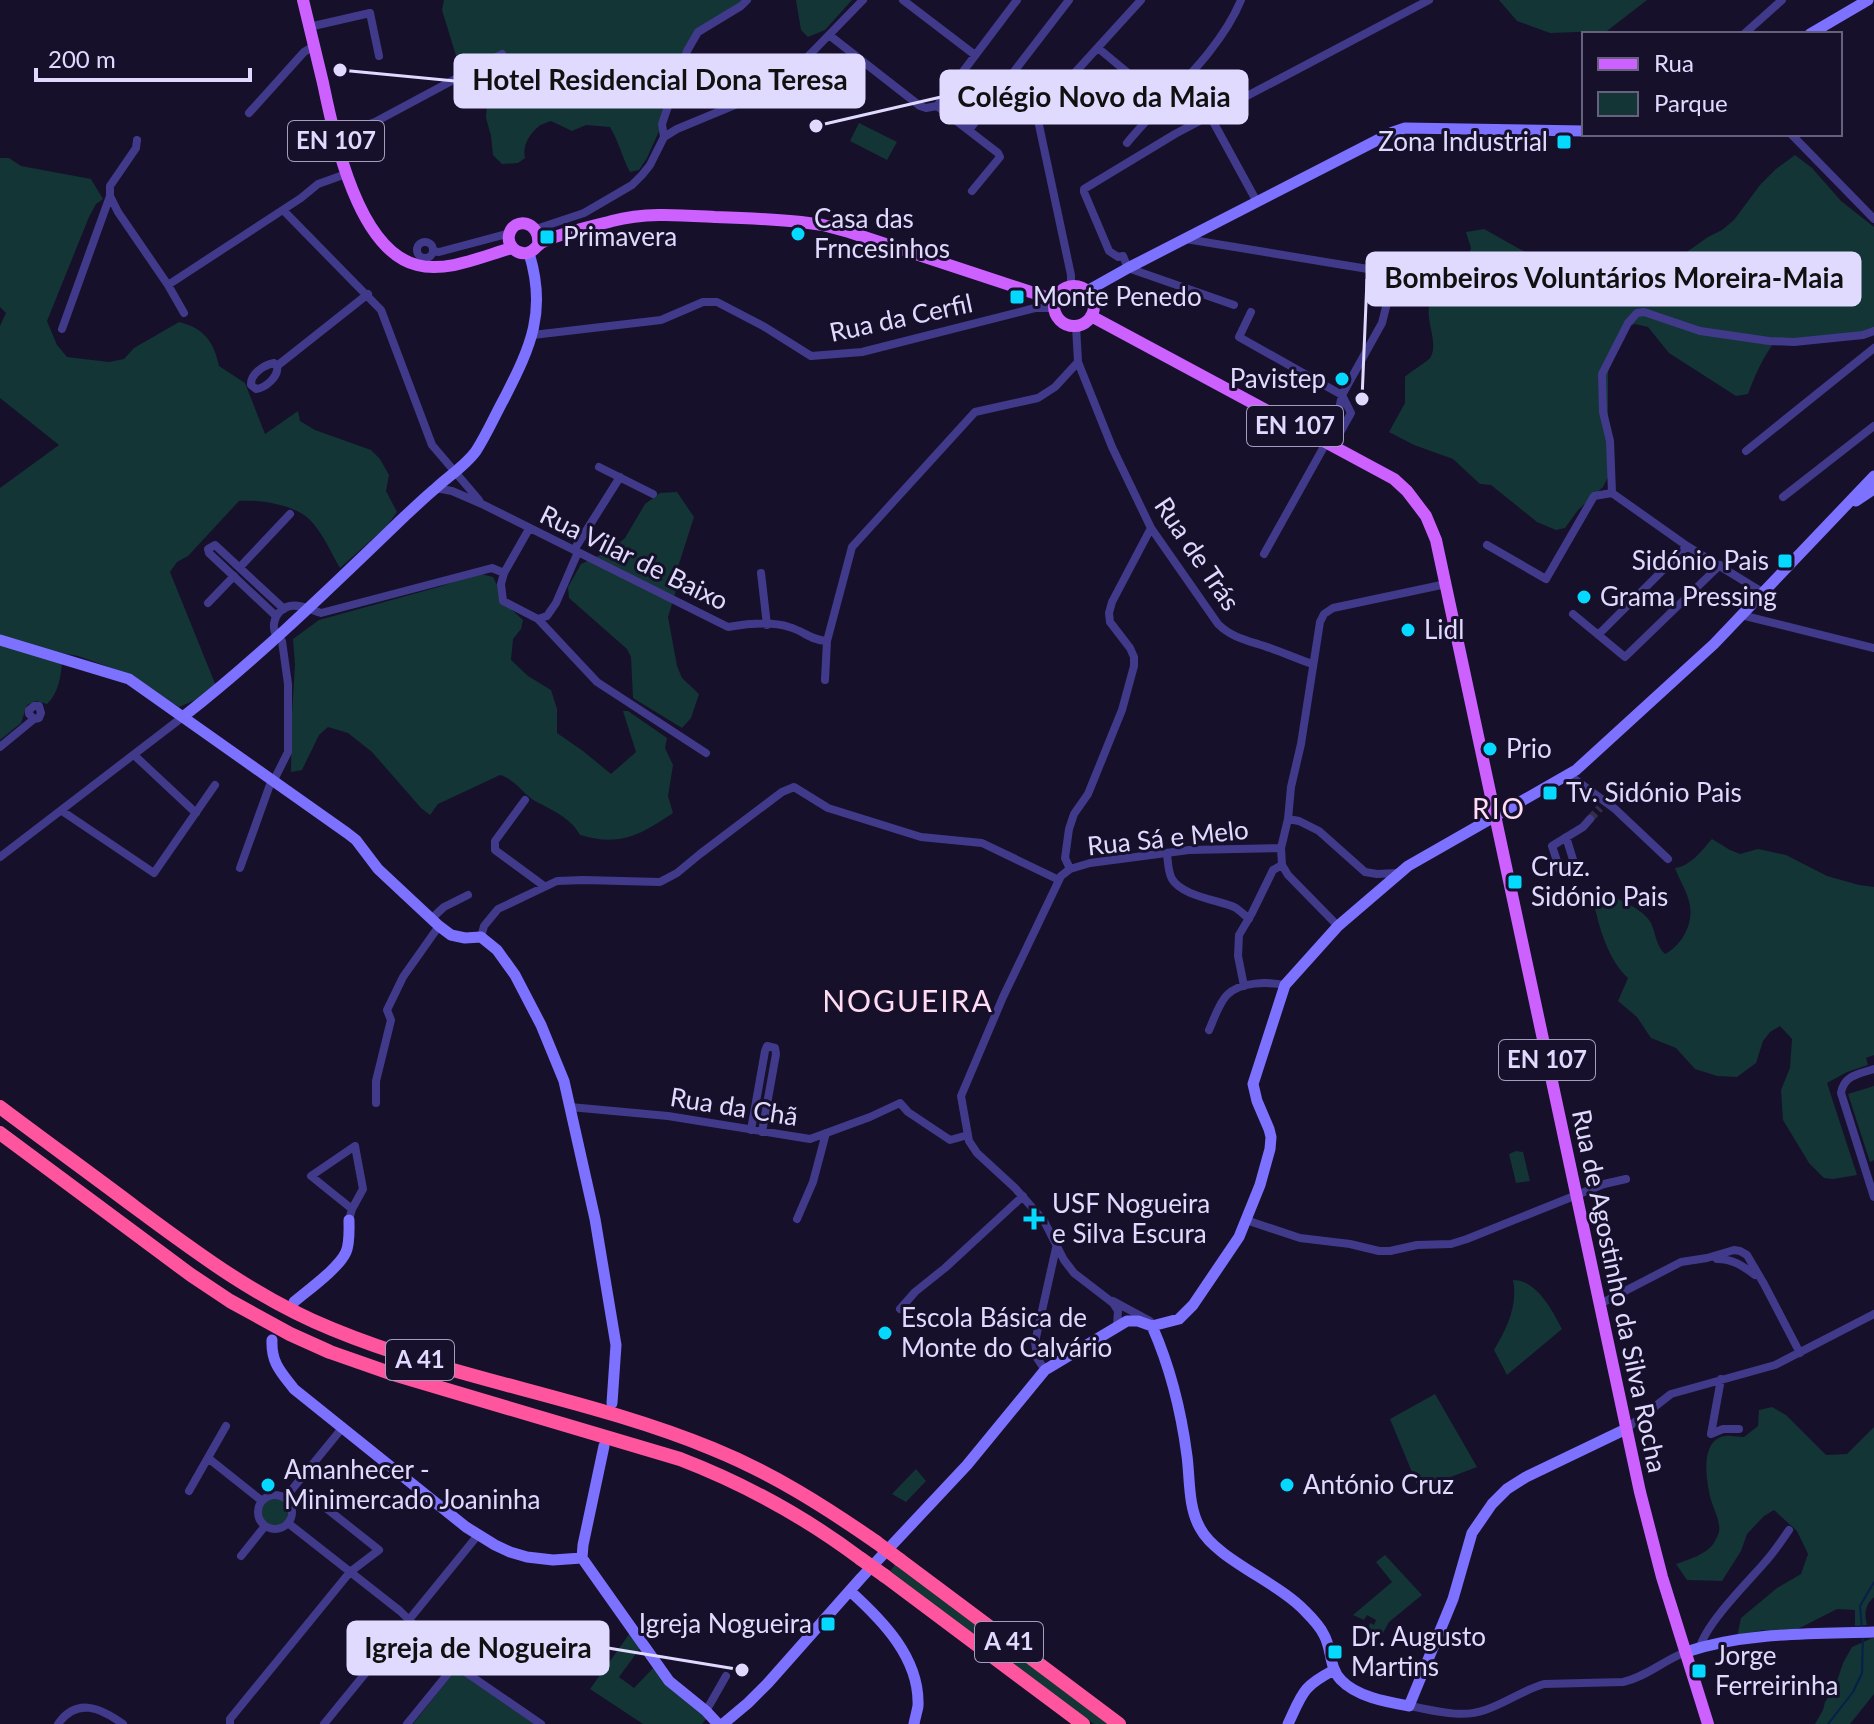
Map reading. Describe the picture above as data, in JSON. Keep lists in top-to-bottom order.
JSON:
{
  "streets": {
    "highway": ["A 41"],
    "main road": ["EN 107", "Rua de Agostinho da Silva Rocha"],
    "street": [
      "Rua da Cerfil",
      "Rua de Trás",
      "Rua Vilar de Baixo",
      "Rua Sá e Melo",
      "Rua da Chã"
    ]
  },
  "crossings": [
    ["EN 107", "Rua da Cerfil"],
    ["EN 107", "Rua de Trás"],
    ["EN 107", "Rua de Agostinho da Silva Rocha"],
    ["Rua da Cerfil", "Rua de Trás"],
    ["Rua Sá e Melo", "Rua da Chã"]
  ],
  "districts": ["RIO", "NOGUEIRA"],
  "places": {
    "other": [
      "Hotel Residencial Dona Teresa",
      "Colégio Novo da Maia",
      "Casa das Frncesinhos",
      "Pavistep",
      "Bombeiros Voluntários Moreira-Maia",
      "Grama Pressing",
      "Lidl",
      "Prio",
      "Escola Básica de Monte do Calvário",
      "Amanhecer - Minimercado Joaninha",
      "António Cruz",
      "Igreja de Nogueira"
    ],
    "transit": [
      "Zona Industrial",
      "Primavera",
      "Monte Penedo",
      "Sidónio Pais",
      "Tv. Sidónio Pais",
      "Cruz. Sidónio Pais",
      "Igreja Nogueira",
      "Dr. Augusto Martins",
      "Jorge Ferreirinha"
    ],
    "health": ["USF Nogueira e Silva Escura"]
  },
  "legend": ["Rua", "Parque"],
  "scale_bar": "200 m"
}
